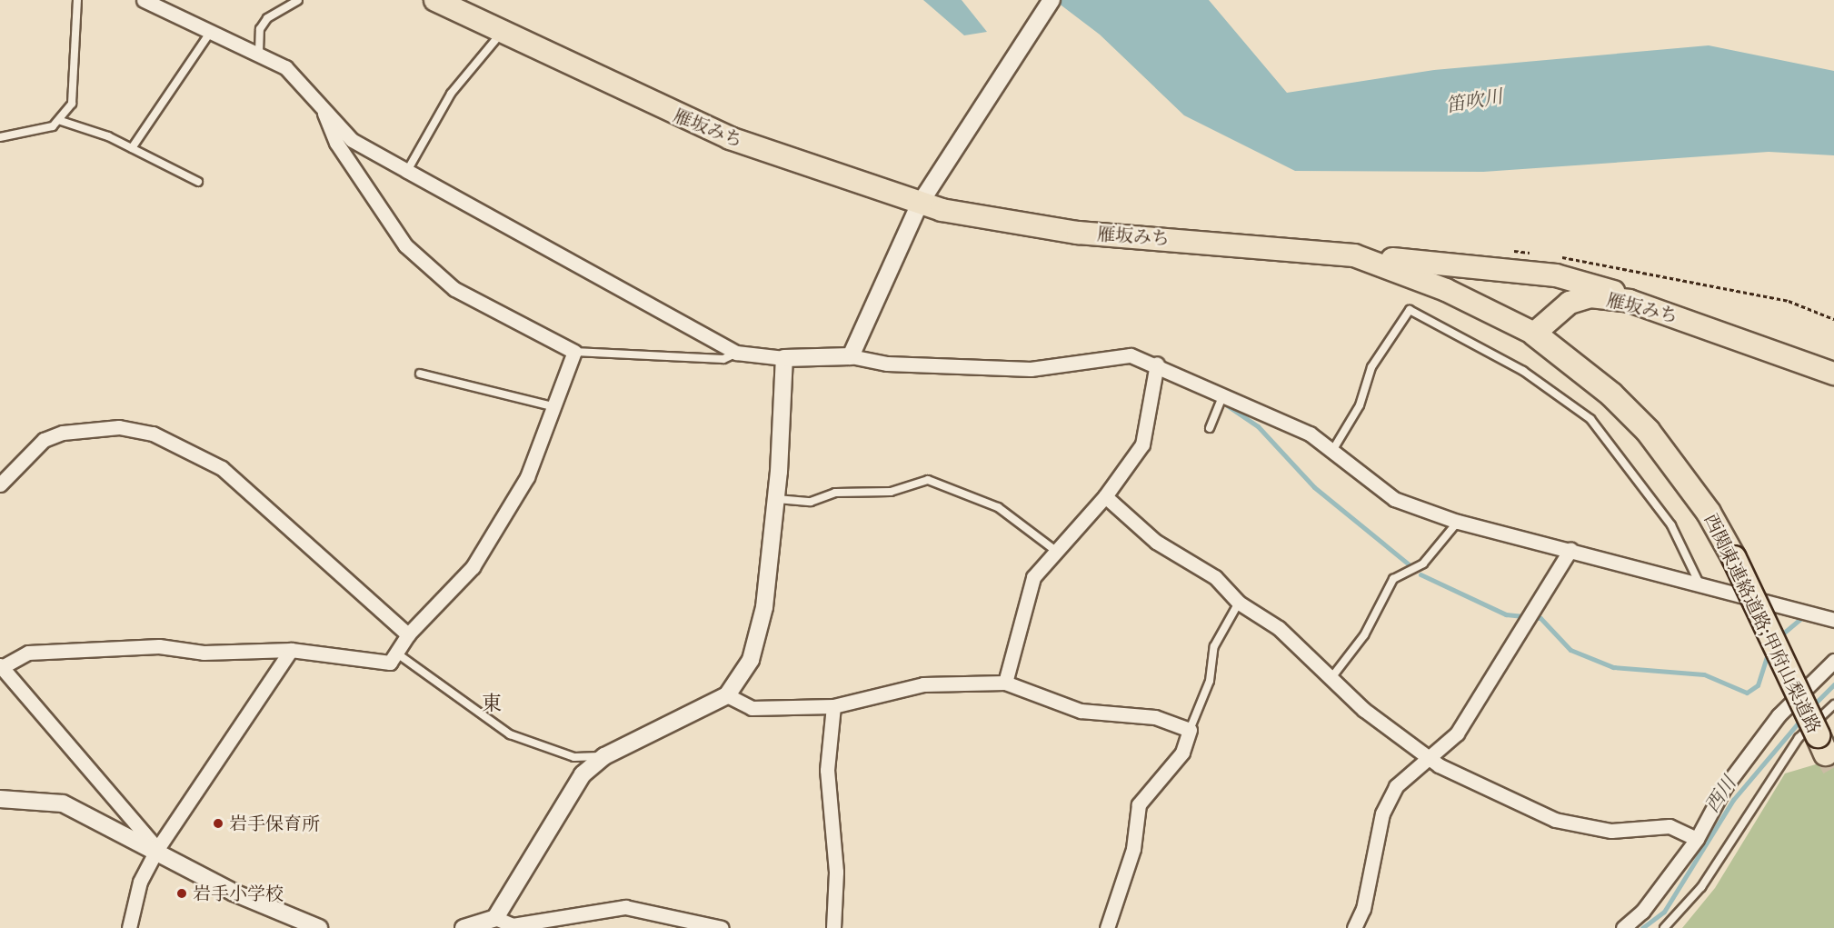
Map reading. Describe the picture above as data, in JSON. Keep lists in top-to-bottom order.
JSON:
{
  "streets": {
    "highway": ["雁坂みち", "西関東連絡道路;甲府山梨道路"]
  },
  "crossings": [
    ["雁坂みち", "西関東連絡道路;甲府山梨道路"]
  ],
  "districts": ["東"],
  "water": ["笛吹川", "西川"],
  "places": ["岩手保育所", "岩手小学校"]
}
